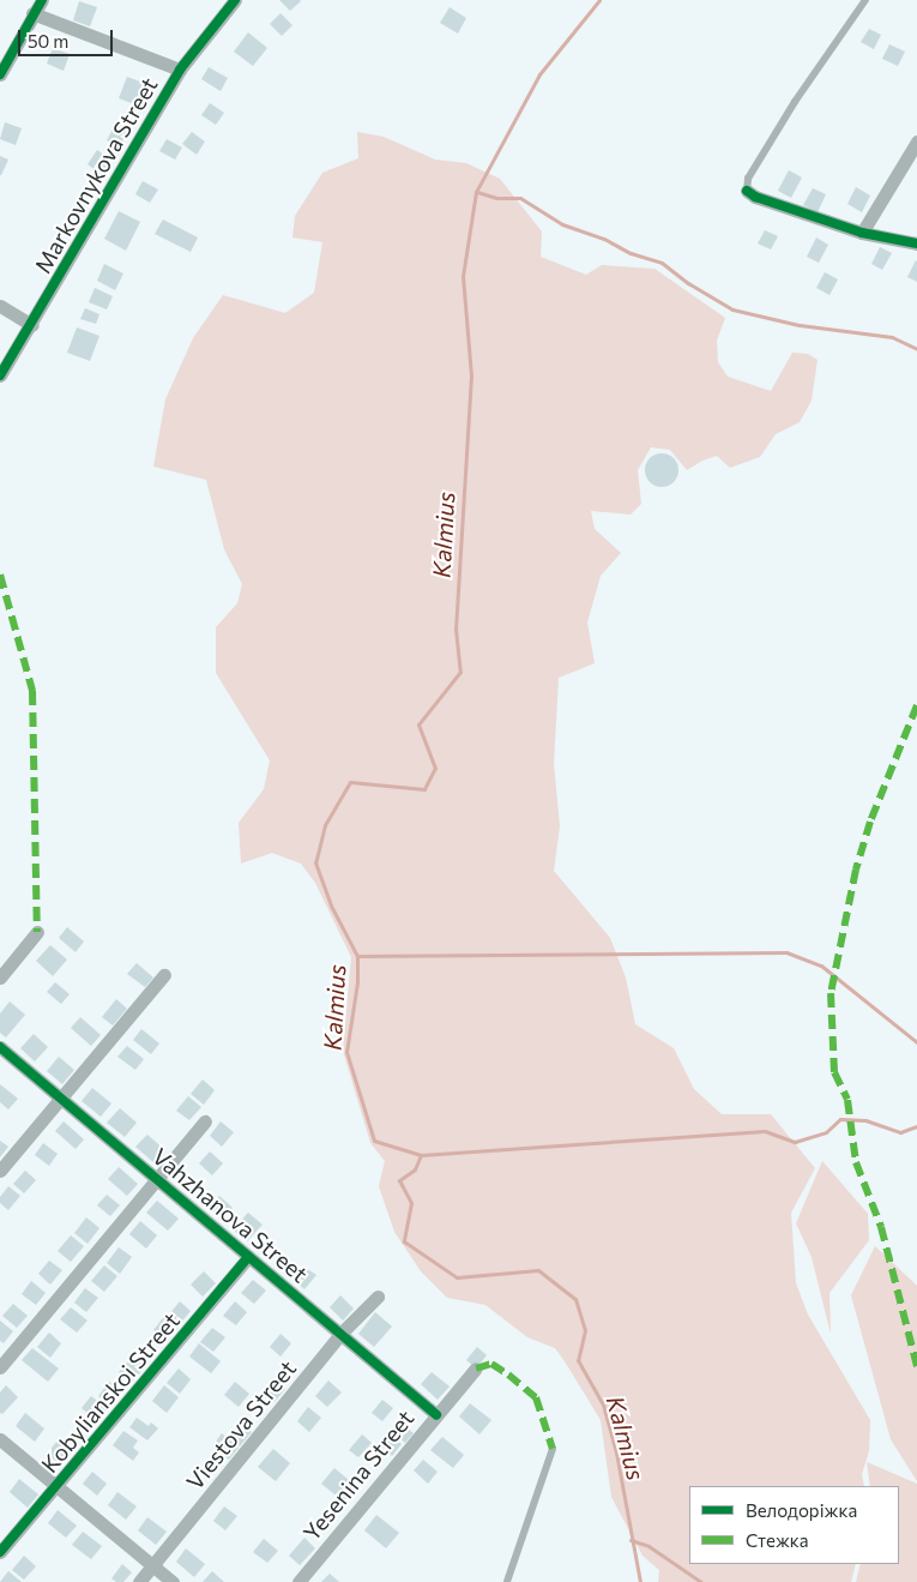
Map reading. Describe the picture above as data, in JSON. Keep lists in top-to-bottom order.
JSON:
{
  "streets": {
    "street": [
      "Markovnykova Street",
      "Vahzhanova Street",
      "Kobylianskoi Street",
      "Viestova Street",
      "Yesenina Street"
    ]
  },
  "crossings": [
    ["Vahzhanova Street", "Kobylianskoi Street"],
    ["Vahzhanova Street", "Viestova Street"],
    ["Vahzhanova Street", "Yesenina Street"]
  ],
  "water": ["Kalmius"],
  "legend": ["Велодоріжка", "Стежка"],
  "scale_bar": "50 m"
}
